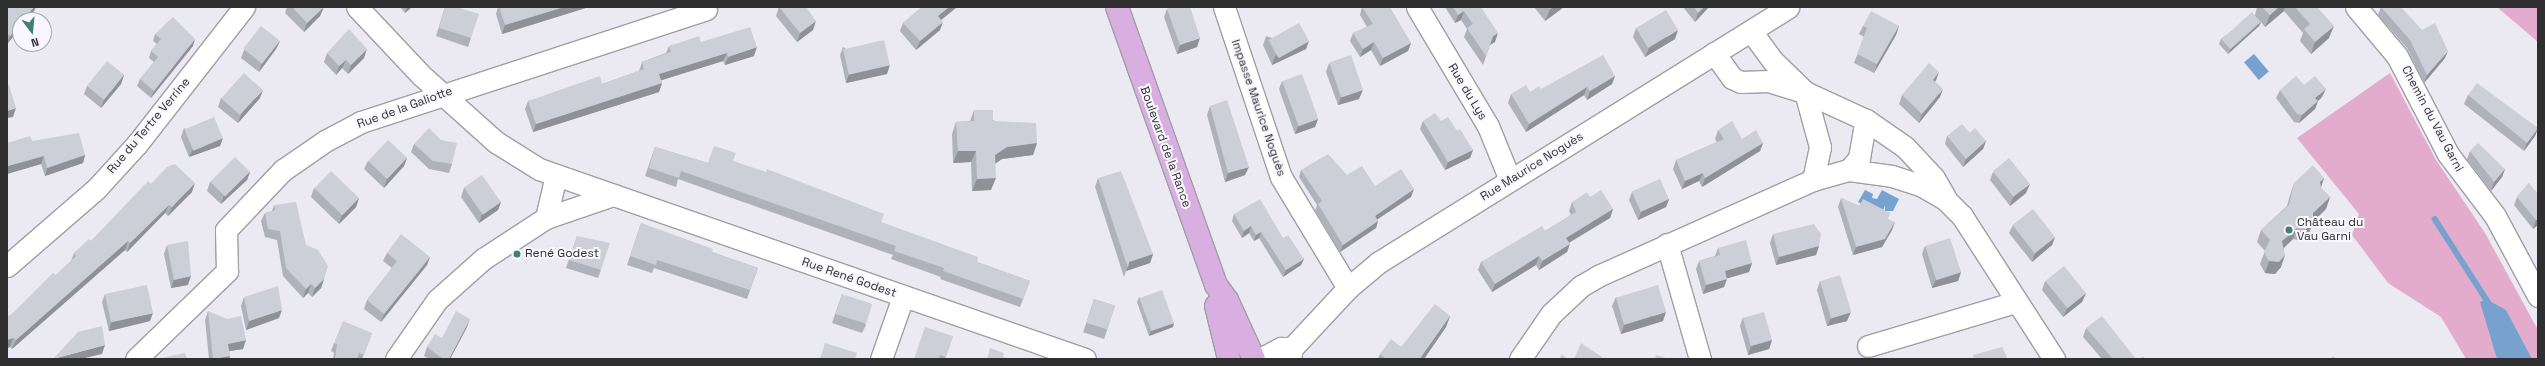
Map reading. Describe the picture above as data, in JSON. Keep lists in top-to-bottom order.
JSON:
{
  "streets": {
    "main road": ["Boulevard de la Rance"],
    "street": [
      "Rue du Lys",
      "Rue de la Galiotte",
      "Impasse Maurice Noguès",
      "Chemin du Vau Garni",
      "Rue du Tertre Verrine",
      "Rue Maurice Noguès",
      "Rue René Godest"
    ]
  },
  "crossings": [
    ["Rue du Lys", "Rue Maurice Noguès"],
    ["Rue de la Galiotte", "Rue René Godest"],
    ["Impasse Maurice Noguès", "Rue Maurice Noguès"]
  ],
  "places": ["Château du Vau Garni", "René Godest"],
  "north": "bottom"
}
